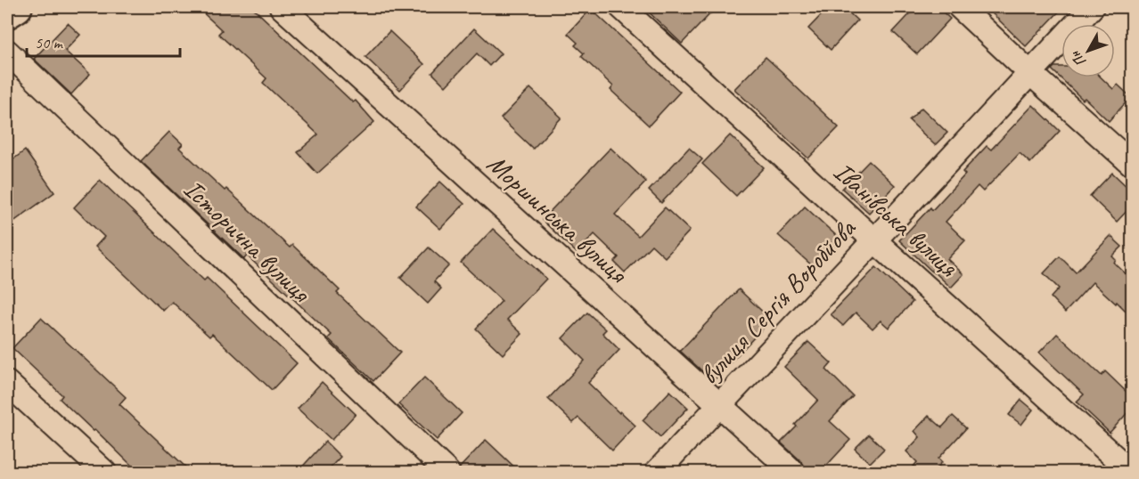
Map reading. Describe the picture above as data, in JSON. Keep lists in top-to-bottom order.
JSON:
{
  "streets": {
    "street": [
      "Моршинська вулиця",
      "Іванівська вулиця",
      "Історична вулиця",
      "вулиця Сергія Воробйова"
    ]
  },
  "crossings": [
    ["Моршинська вулиця", "вулиця Сергія Воробйова"],
    ["Іванівська вулиця", "вулиця Сергія Воробйова"]
  ],
  "scale_bar": "50 m",
  "north": "bottom left"
}
